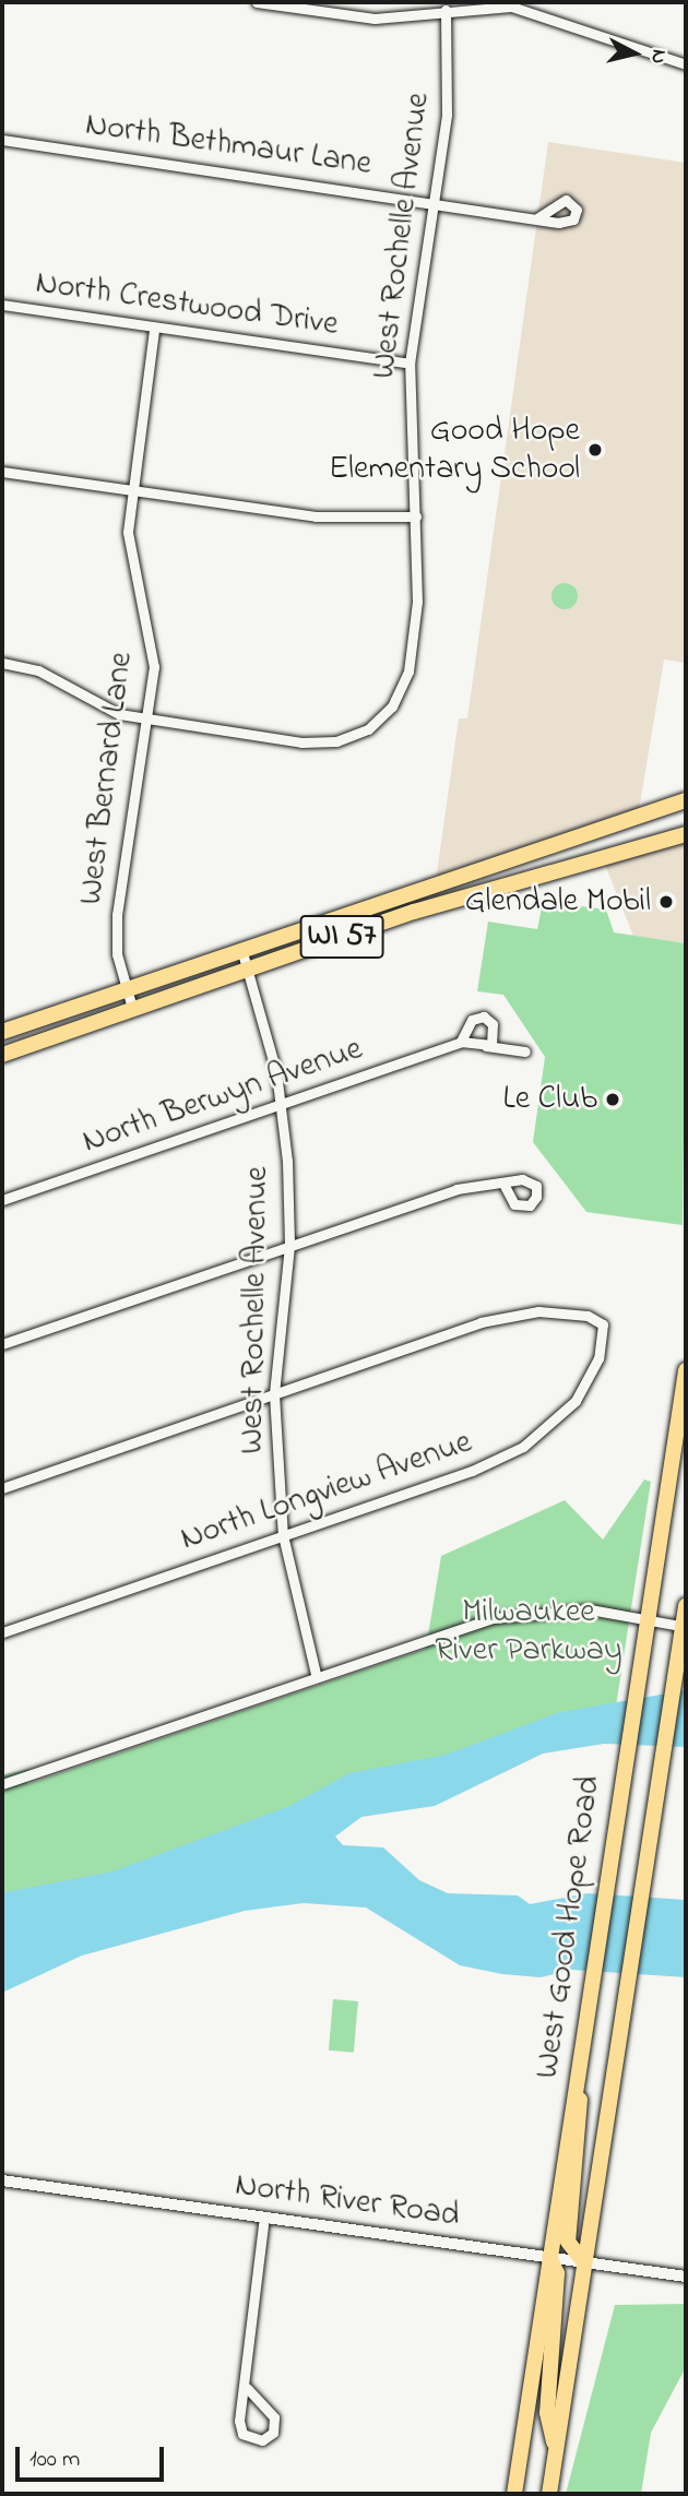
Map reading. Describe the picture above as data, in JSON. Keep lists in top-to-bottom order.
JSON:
{
  "streets": {
    "main road": ["WI 57", "West Good Hope Road"],
    "street": [
      "North Bethmaur Lane",
      "West Rochelle Avenue",
      "North Crestwood Drive",
      "West Bernard Lane",
      "North Berwyn Avenue",
      "North Longview Avenue",
      "North River Road"
    ]
  },
  "crossings": [
    ["North Bethmaur Lane", "West Rochelle Avenue"],
    ["West Rochelle Avenue", "North Crestwood Drive"],
    ["West Rochelle Avenue", "West Bernard Lane"],
    ["West Rochelle Avenue", "WI 57"],
    ["West Rochelle Avenue", "North Berwyn Avenue"],
    ["West Rochelle Avenue", "North Longview Avenue"],
    ["North Crestwood Drive", "West Bernard Lane"],
    ["West Bernard Lane", "WI 57"],
    ["West Good Hope Road", "North River Road"]
  ],
  "parks": ["Milwaukee River Parkway"],
  "places": ["Good Hope Elementary School", "Glendale Mobil", "Le Club"],
  "scale_bar": "100 m",
  "north": "right"
}
